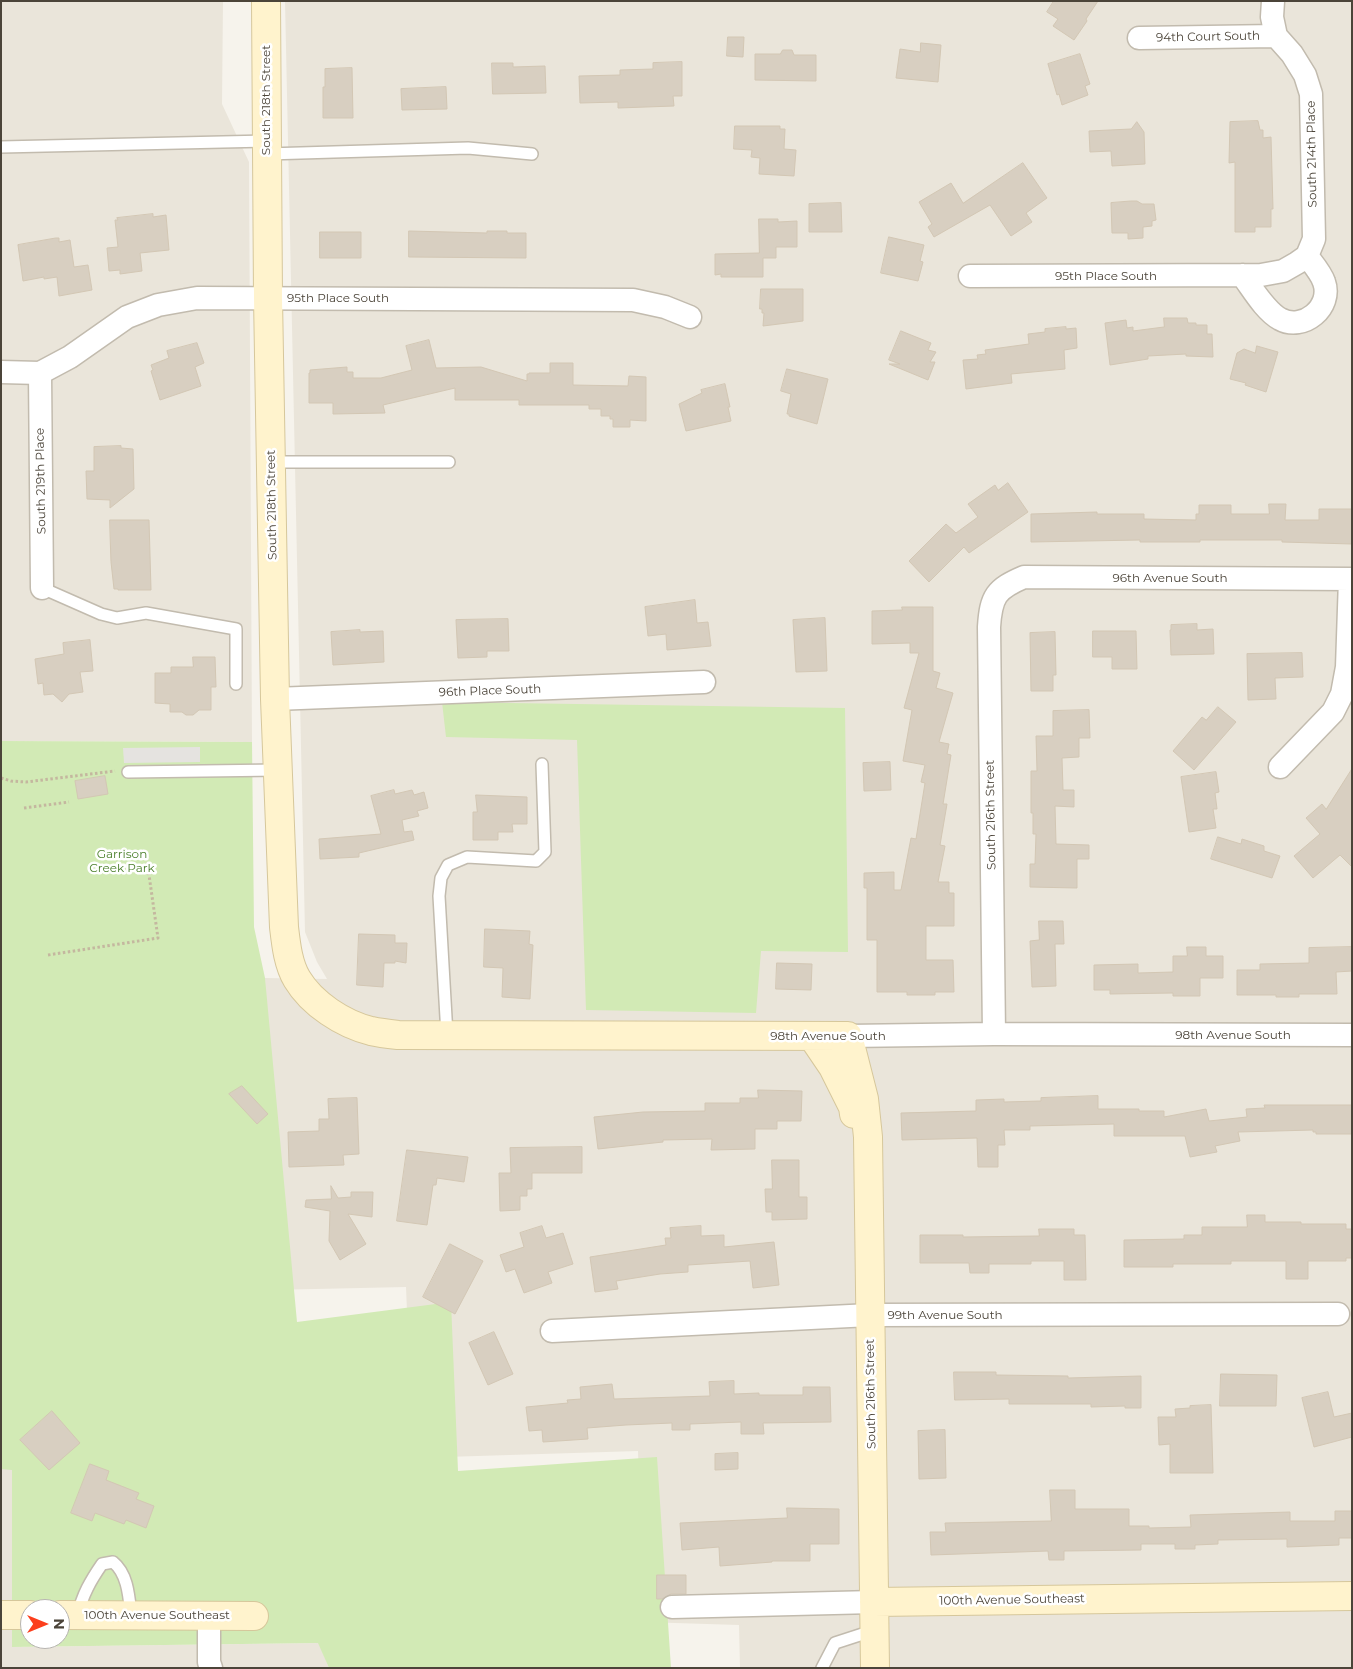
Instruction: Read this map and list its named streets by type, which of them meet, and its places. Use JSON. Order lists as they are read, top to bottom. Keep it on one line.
{"streets":{"street":["94th Court South","South 218th Street","South 214th Place","95th Place South","South 219th Place","96th Avenue South","96th Place South","South 216th Street","98th Avenue South","99th Avenue South","100th Avenue Southeast"]},"crossings":[["94th Court South","South 214th Place"],["South 218th Street","95th Place South"],["South 218th Street","96th Place South"],["South 218th Street","98th Avenue South"],["95th Place South","South 219th Place"],["96th Avenue South","South 216th Street"],["South 216th Street","98th Avenue South"],["South 216th Street","99th Avenue South"],["South 216th Street","100th Avenue Southeast"]],"parks":["Garrison Creek Park"],"north":"right"}
